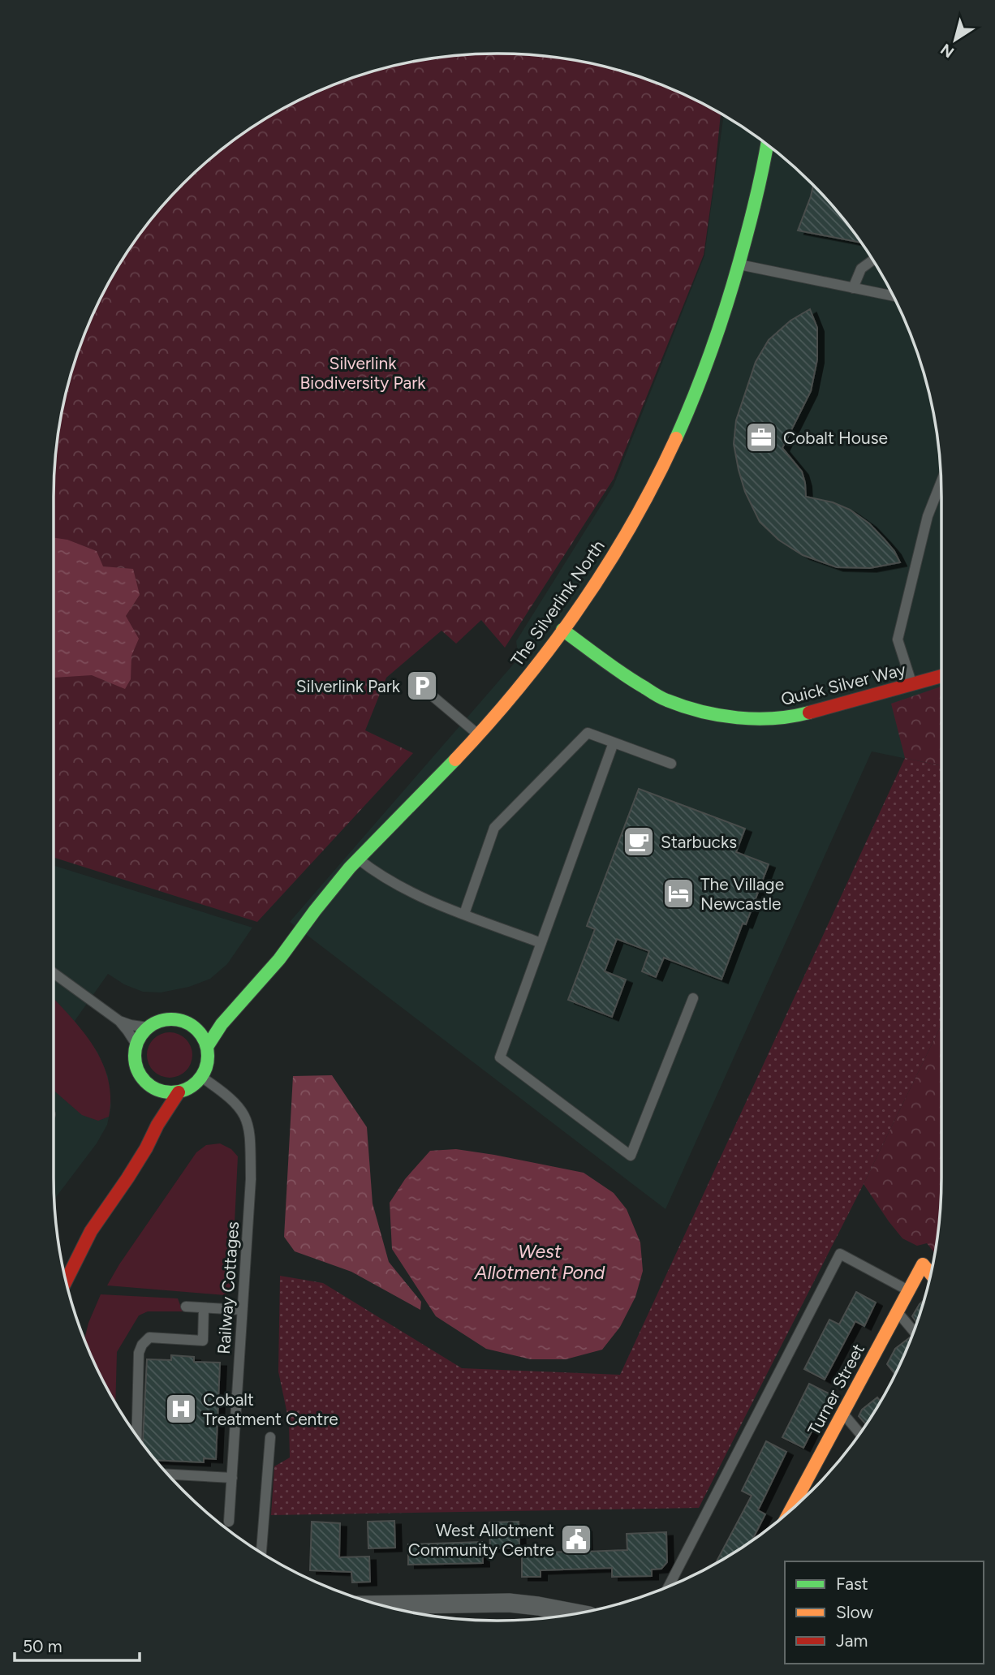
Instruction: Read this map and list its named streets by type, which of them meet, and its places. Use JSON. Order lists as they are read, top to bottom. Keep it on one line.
{"streets":{"street":["The Silverlink North","Quick Silver Way","Turner Street"],"lane":["Railway Cottages"]},"crossings":[["The Silverlink North","Quick Silver Way"],["The Silverlink North","Railway Cottages"]],"water":["West Allotment Pond"],"parks":["Silverlink Biodiversity Park"],"places":{"office":["Cobalt House"],"parking":["Silverlink Park"],"cafe":["Starbucks"],"hotel":["The Village Newcastle"],"hospital":["Cobalt Treatment Centre"],"public building":["West Allotment Community Centre"]},"legend":["Fast","Slow","Jam"],"scale_bar":"50 m","north":"bottom left"}
